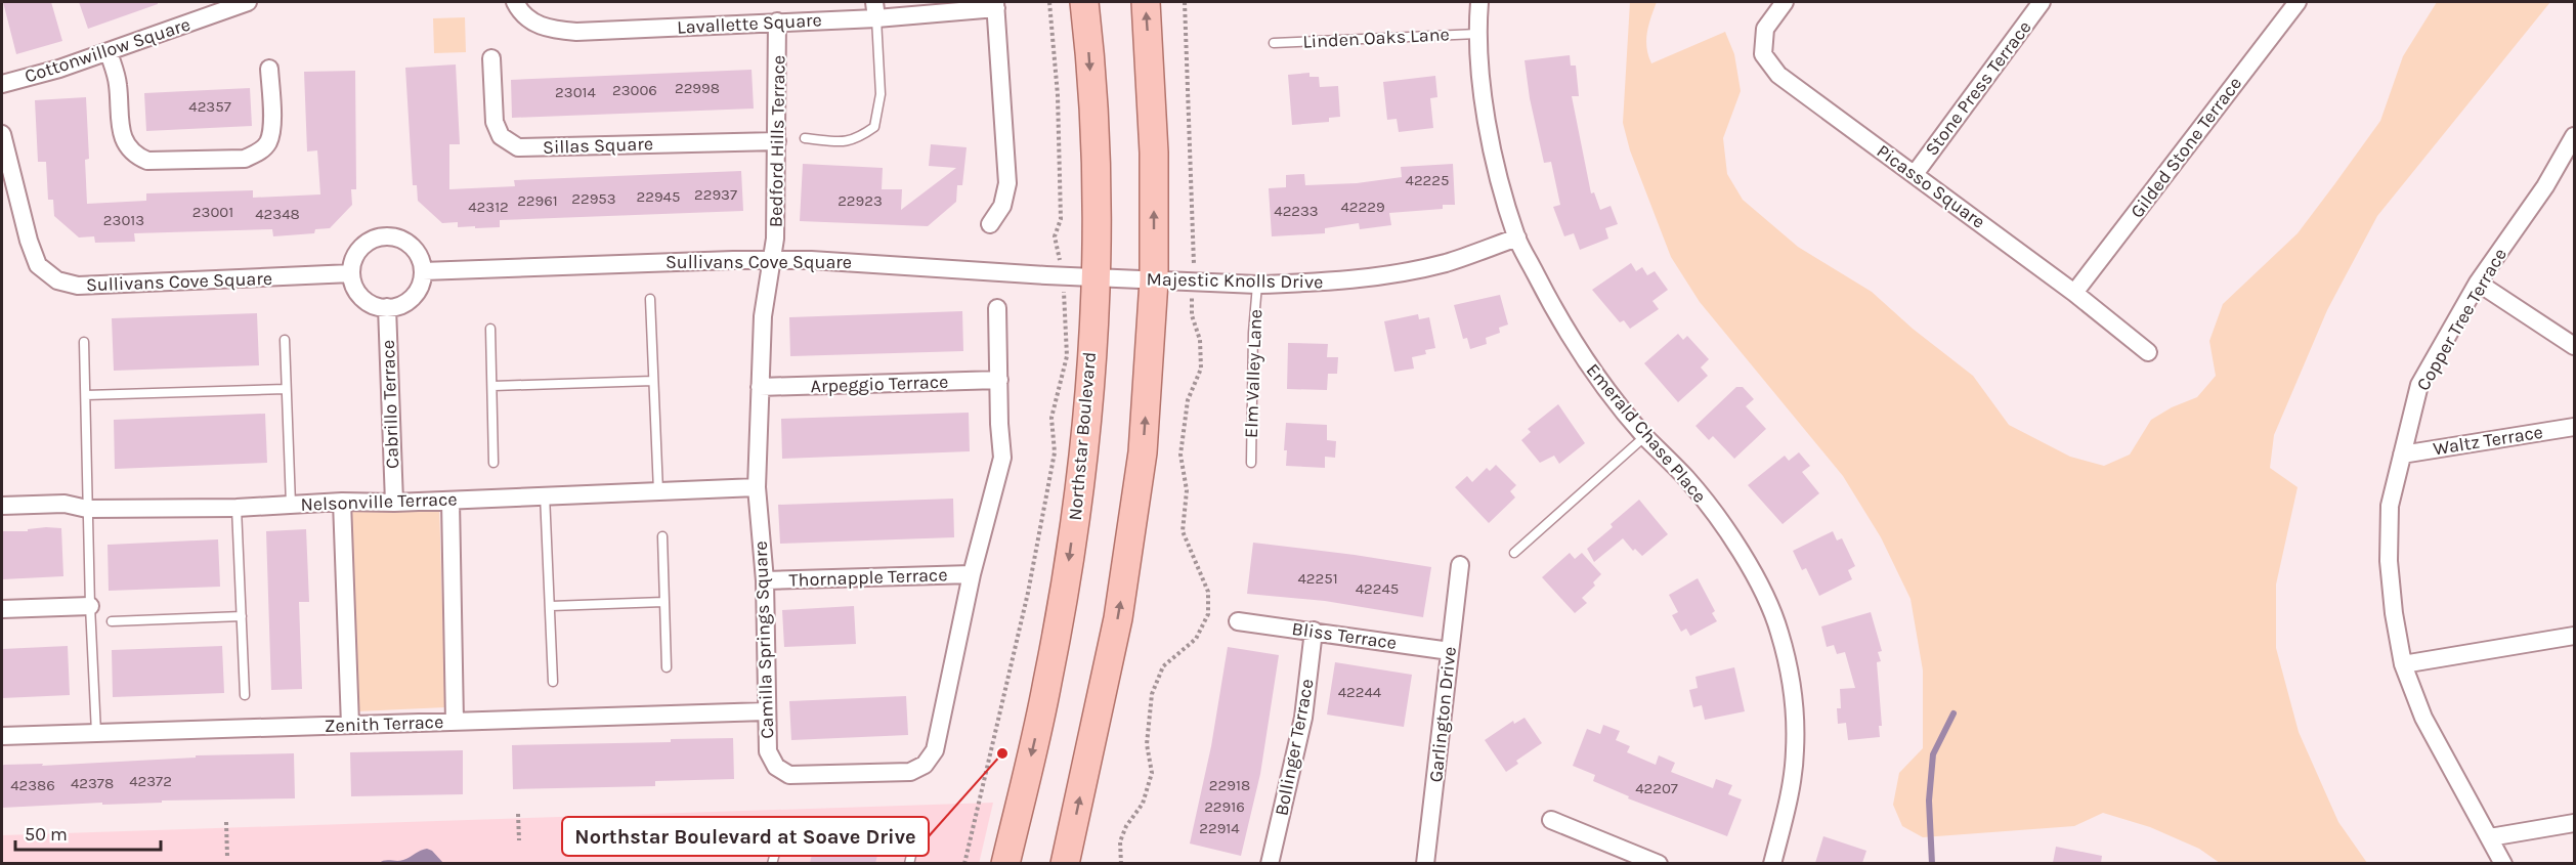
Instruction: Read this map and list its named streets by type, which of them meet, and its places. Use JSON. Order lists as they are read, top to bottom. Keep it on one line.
{"streets":{"main road":["Northstar Boulevard"],"street":["Lavallette Square","Cottonwillow Square","Stone Press Terrace","Bedford Hills Terrace","Sillas Square","Gilded Stone Terrace","Picasso Square","Sullivans Cove Square","Majestic Knolls Drive","Copper Tree Terrace","Arpeggio Terrace","Cabrillo Terrace","Emerald Chase Place","Waltz Terrace","Nelsonville Terrace","Thornapple Terrace","Bliss Terrace","Camilla Springs Square","Garlington Drive","Zenith Terrace","Bollinger Terrace"],"lane":["Linden Oaks Lane","Elm Valley Lane"]},"crossings":[["Lavallette Square","Bedford Hills Terrace"],["Linden Oaks Lane","Emerald Chase Place"],["Stone Press Terrace","Picasso Square"],["Bedford Hills Terrace","Sillas Square"],["Bedford Hills Terrace","Sullivans Cove Square"],["Bedford Hills Terrace","Camilla Springs Square"],["Gilded Stone Terrace","Picasso Square"],["Sullivans Cove Square","Majestic Knolls Drive"],["Sullivans Cove Square","Cabrillo Terrace"],["Sullivans Cove Square","Northstar Boulevard"],["Sullivans Cove Square","Camilla Springs Square"],["Majestic Knolls Drive","Elm Valley Lane"],["Majestic Knolls Drive","Emerald Chase Place"],["Majestic Knolls Drive","Northstar Boulevard"],["Copper Tree Terrace","Waltz Terrace"],["Arpeggio Terrace","Camilla Springs Square"],["Cabrillo Terrace","Nelsonville Terrace"],["Nelsonville Terrace","Camilla Springs Square"],["Thornapple Terrace","Camilla Springs Square"],["Bliss Terrace","Garlington Drive"],["Bliss Terrace","Bollinger Terrace"],["Camilla Springs Square","Zenith Terrace"]],"places":["Northstar Boulevard at Soave Drive"],"house_numbers":["22998","23006","23014","42357","42225","22937","22945","22953","22961","22923","42312","42229","42233","23001","42348","23013","42251","42245","42244","42372","42378","42386","22918","42207","22916","22914"],"scale_bar":"50 m"}
